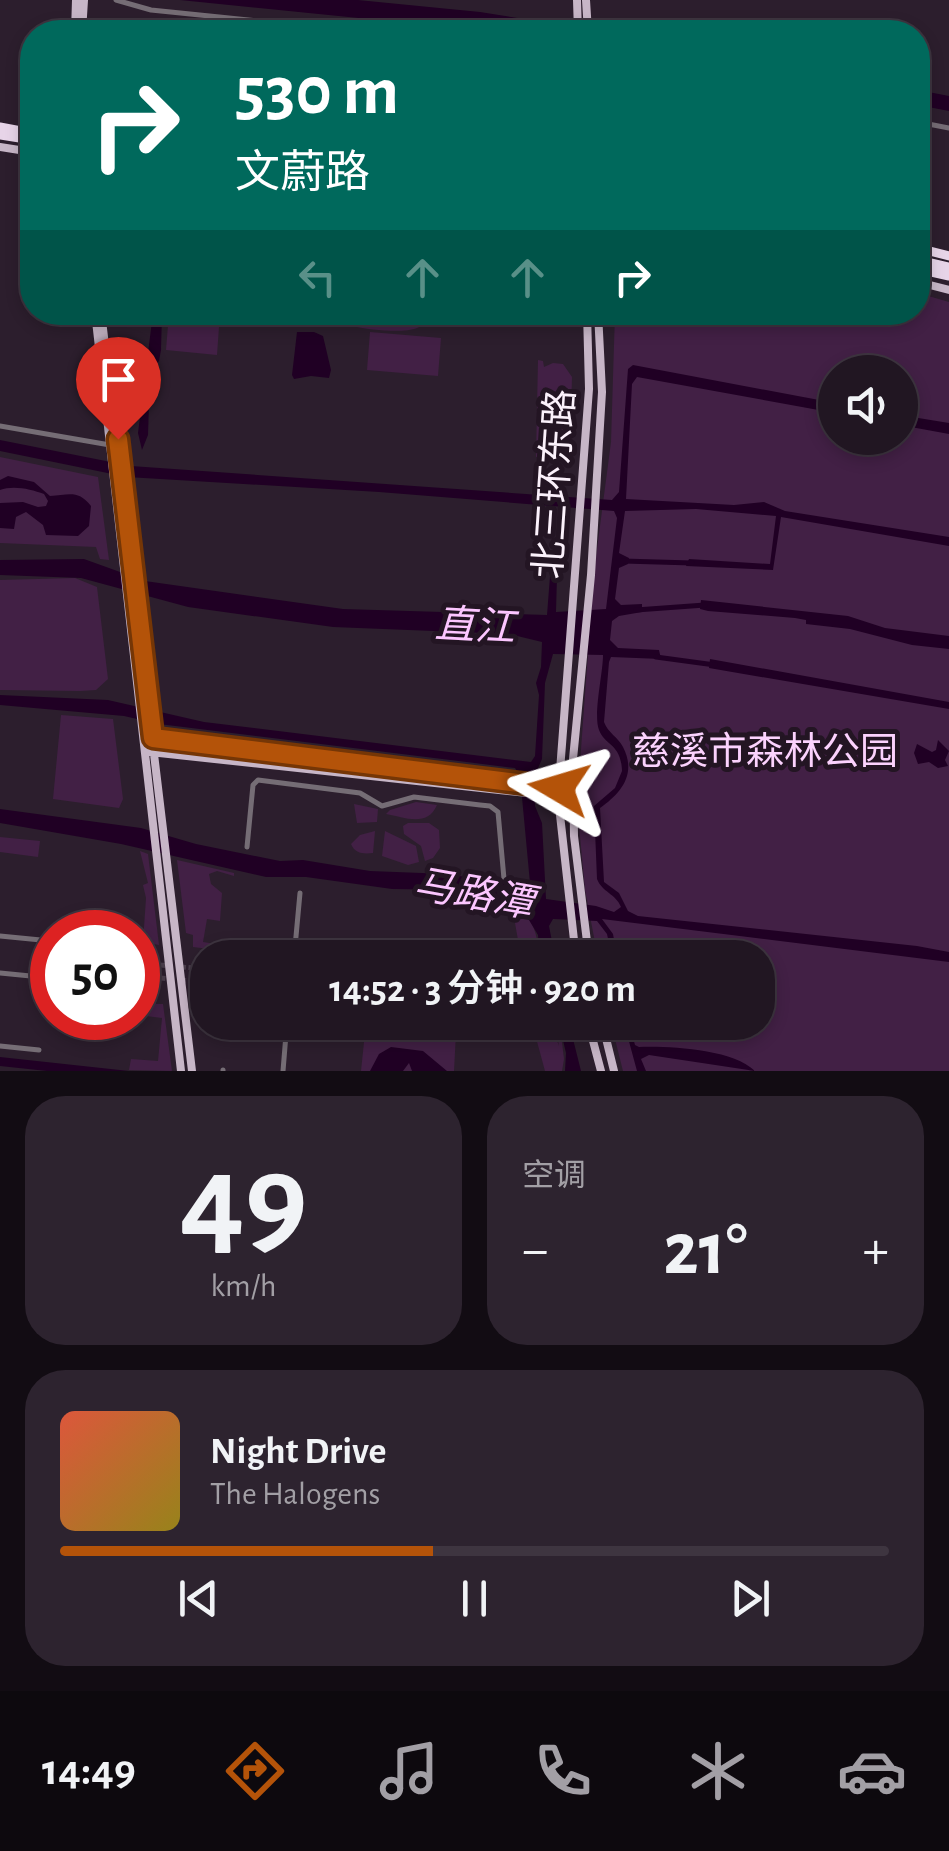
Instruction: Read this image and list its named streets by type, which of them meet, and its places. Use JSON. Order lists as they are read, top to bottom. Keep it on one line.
{"streets":{"main road":["北三环东路"]},"water":["直江","马路潭"],"parks":["慈溪市森林公园"],"page":{"turn":["530 m","文蔚路"],"limit":"50","trip":"14:52 · 3 分钟 · 920 m","tile":[["49","km/h"],"空调"],"heat":["−","21°","+"],"song":["Night Drive","The Halogens"],"tabs":"14:49"}}
